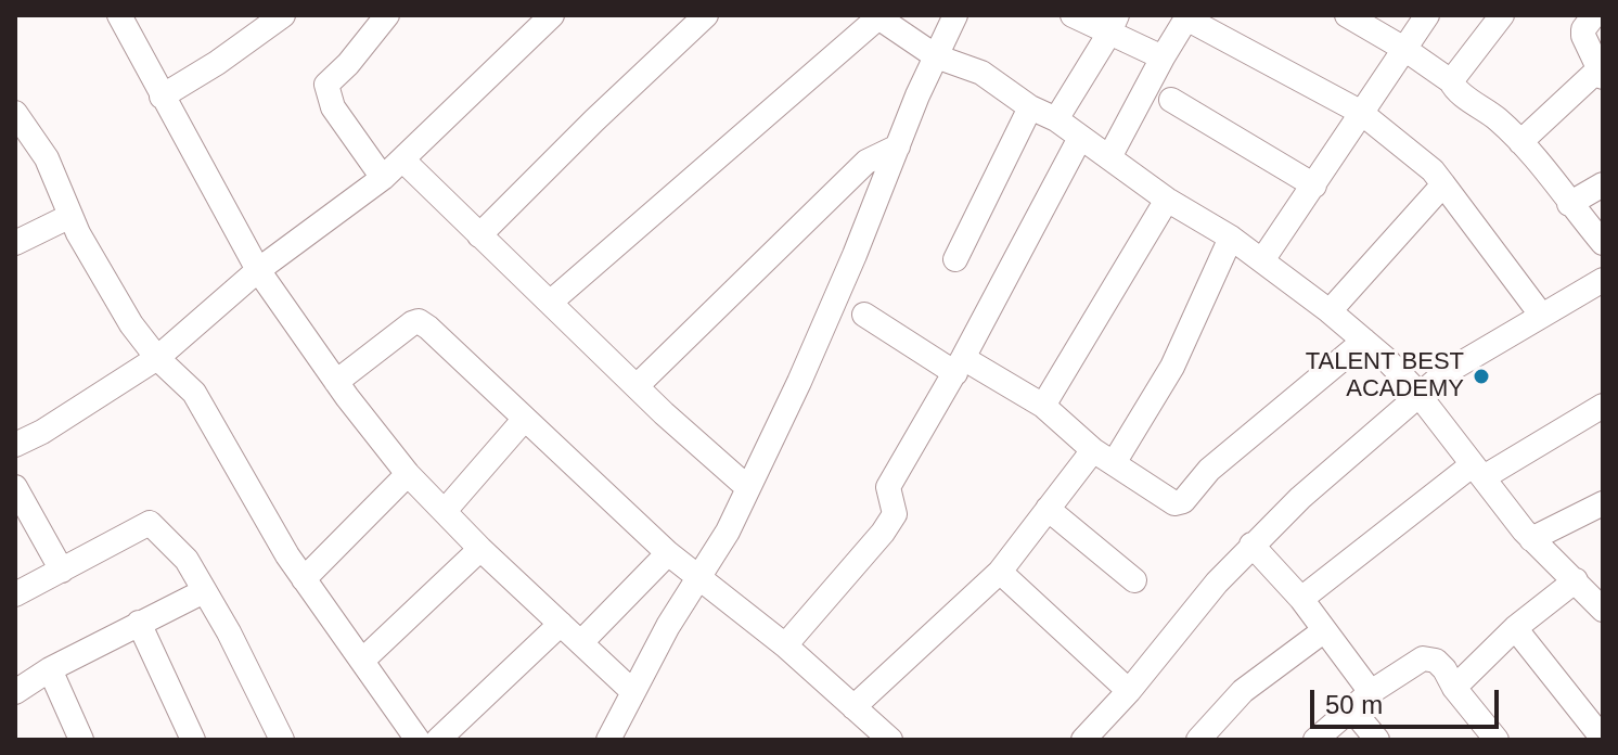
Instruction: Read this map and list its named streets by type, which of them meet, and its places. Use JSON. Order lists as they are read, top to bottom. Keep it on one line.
{"places":["TALENT BEST ACADEMY"],"scale_bar":"50 m"}
